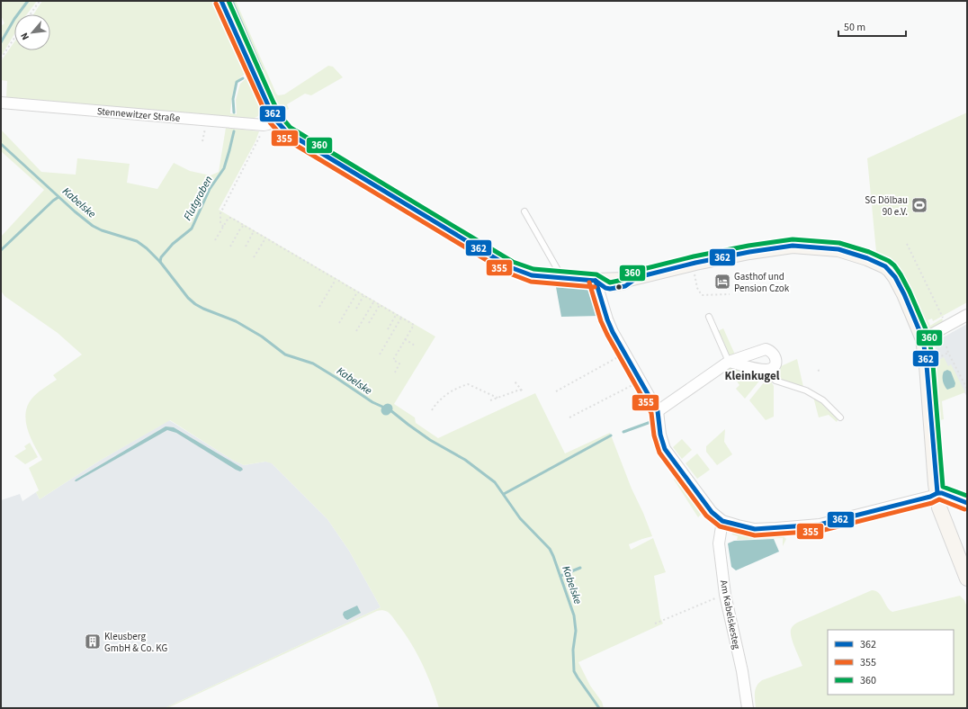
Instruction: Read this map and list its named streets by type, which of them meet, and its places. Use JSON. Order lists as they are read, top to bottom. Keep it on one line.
{"streets":{"street":["Stennewitzer Straße","Am Kabelskesteg"]},"districts":["Kleinkugel"],"water":["Flutgraben","Kabelske"],"places":{"sports":["SG Dölbau 90 e.V."],"hotel":["Gasthof und Pension Czok"],"building":["Kleusberg GmbH & Co. KG"]},"lines":["transit line 362","transit line 360","transit line 355"],"legend":["362","355","360"],"scale_bar":"50 m","north":"bottom left"}
